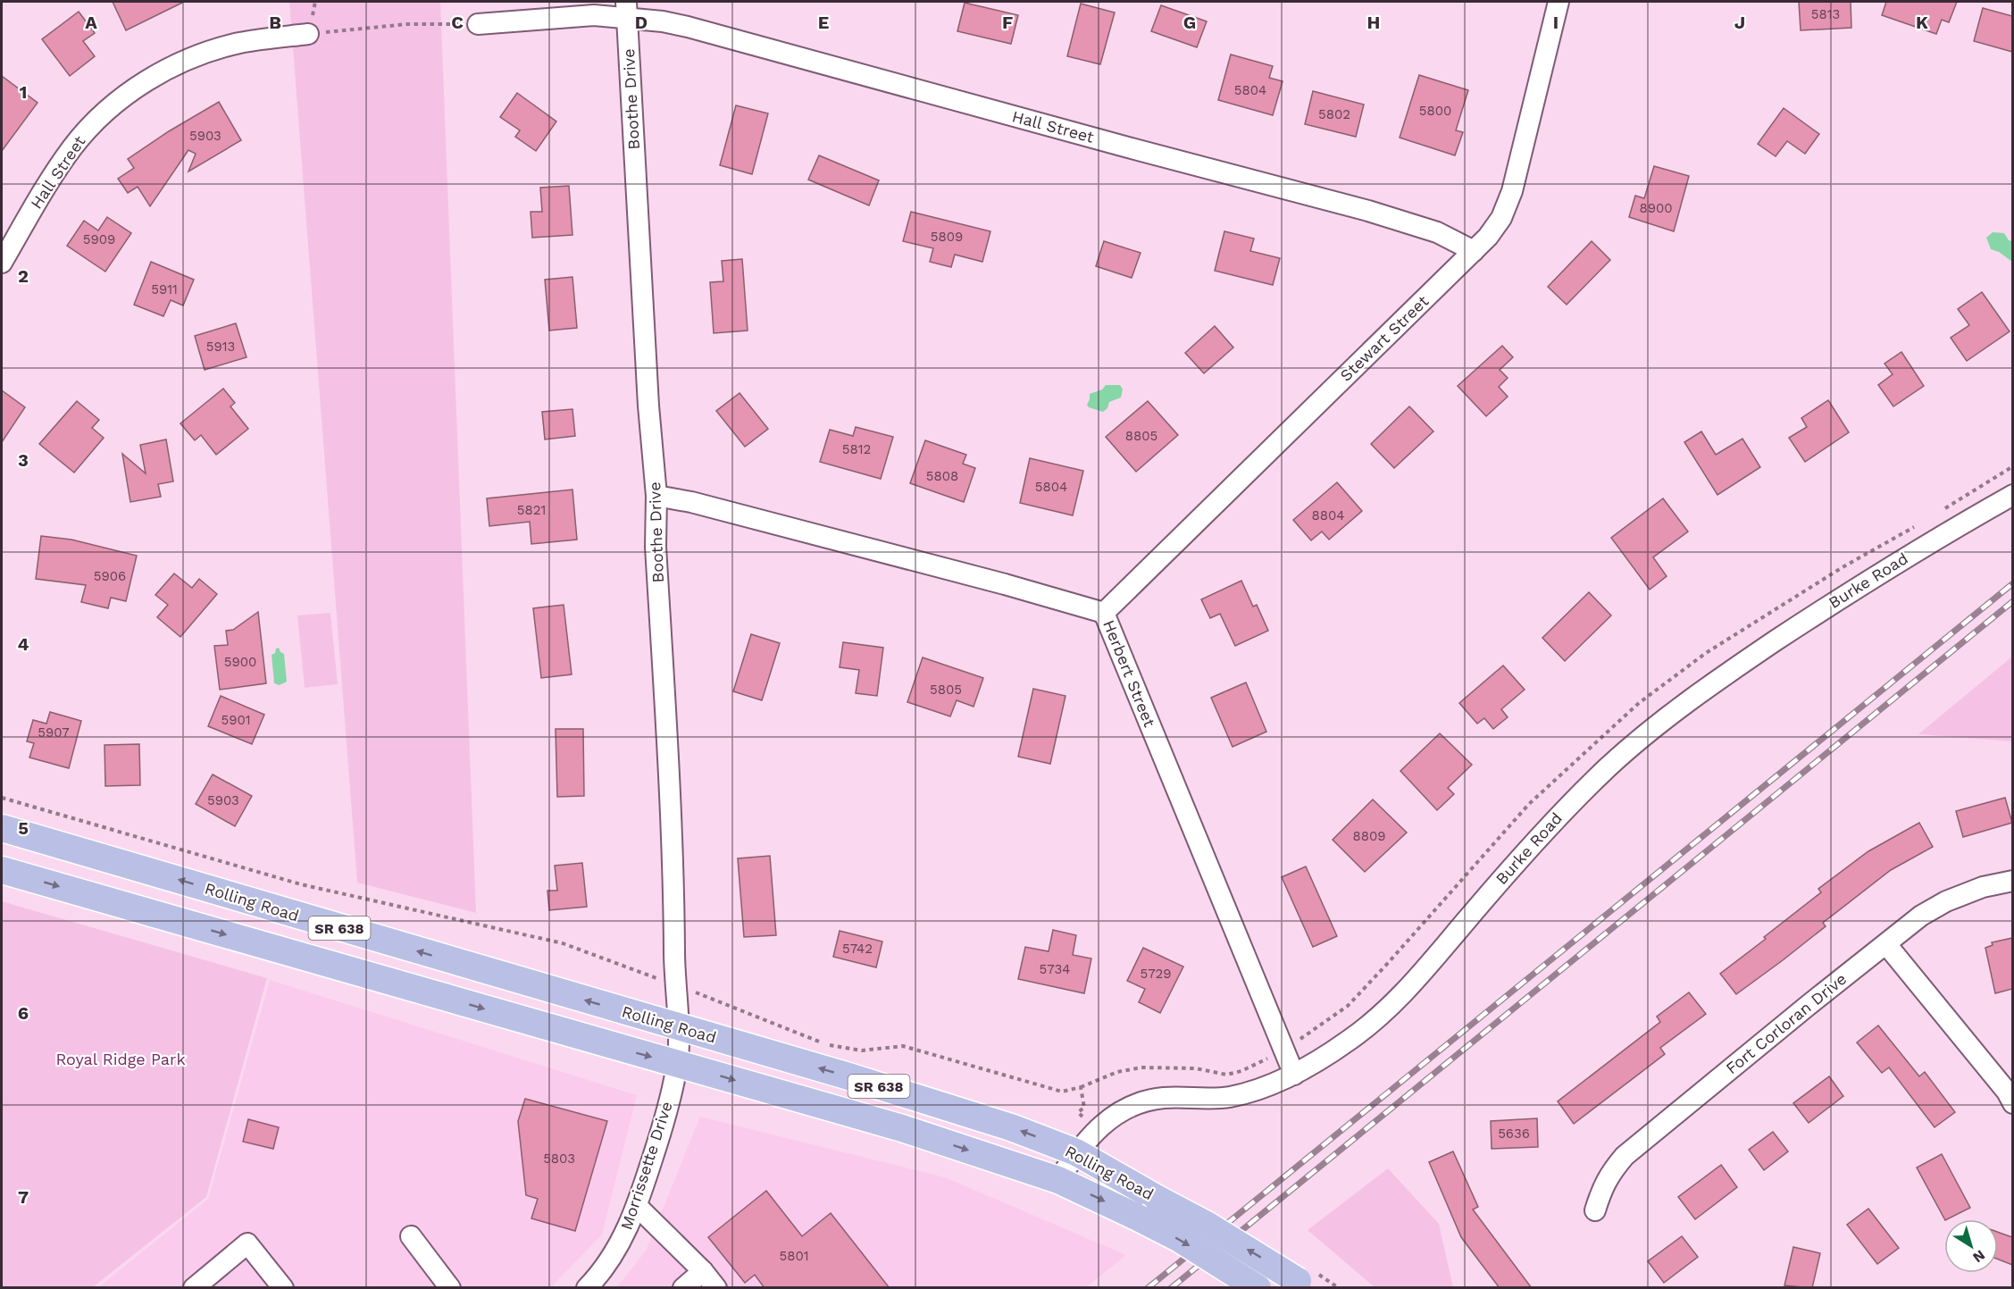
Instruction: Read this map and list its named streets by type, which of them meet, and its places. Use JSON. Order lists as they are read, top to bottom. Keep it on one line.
{"streets":{"main road":["Rolling Road","SR 638"],"street":["Boothe Drive","Hall Street","Stewart Street","Burke Road","Herbert Street","Fort Corloran Drive","Morrissette Drive"]},"crossings":[["Boothe Drive","Hall Street"],["Boothe Drive","Herbert Street"],["Boothe Drive","Rolling Road"],["Boothe Drive","Morrissette Drive"],["Hall Street","Stewart Street"],["Stewart Street","Herbert Street"],["Burke Road","Herbert Street"],["Burke Road","Rolling Road"],["Rolling Road","Morrissette Drive"]],"parks":["Royal Ridge Park"],"house_numbers":["5813","5804","5800","5802","5903","8900","5809","5909","5911","5913","8805","5812","5808","5804","5821","8804","5906","5900","5805","5901","5907","5903","8809","5742","5734","5729","5636","5803","5801"],"north":"bottom right","grid":{"columns":["A","B","C","D","E","F","G","H","I","J","K"],"rows":["1","2","3","4","5","6","7"]}}
